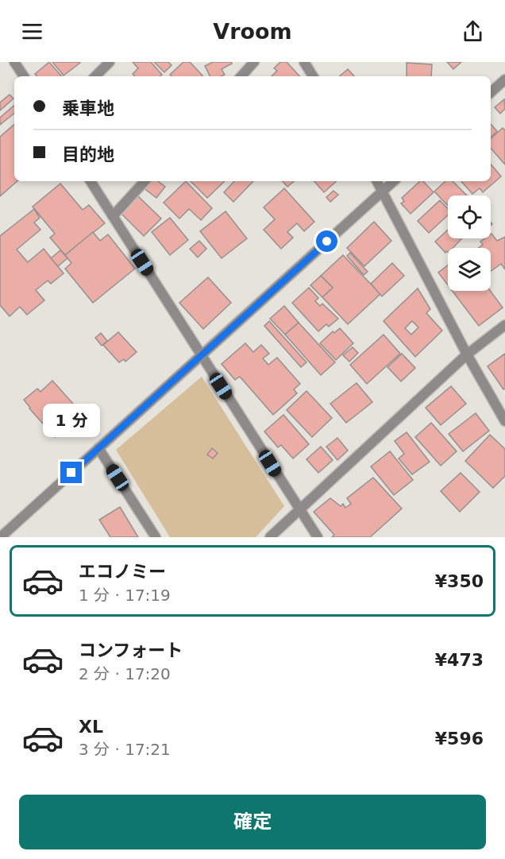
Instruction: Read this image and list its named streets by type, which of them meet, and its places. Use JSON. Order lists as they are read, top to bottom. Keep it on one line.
{"page":{"header":"Vroom","banner":["乗車地","目的地"],"bubble":"1 分","list":[{"name":"エコノミー","note":"1 分 · 17:19","value":"¥350"},{"name":"コンフォート","note":"2 分 · 17:20","value":"¥473"},{"name":"XL","note":"3 分 · 17:21","value":"¥596"}],"buttons":"確定"}}
